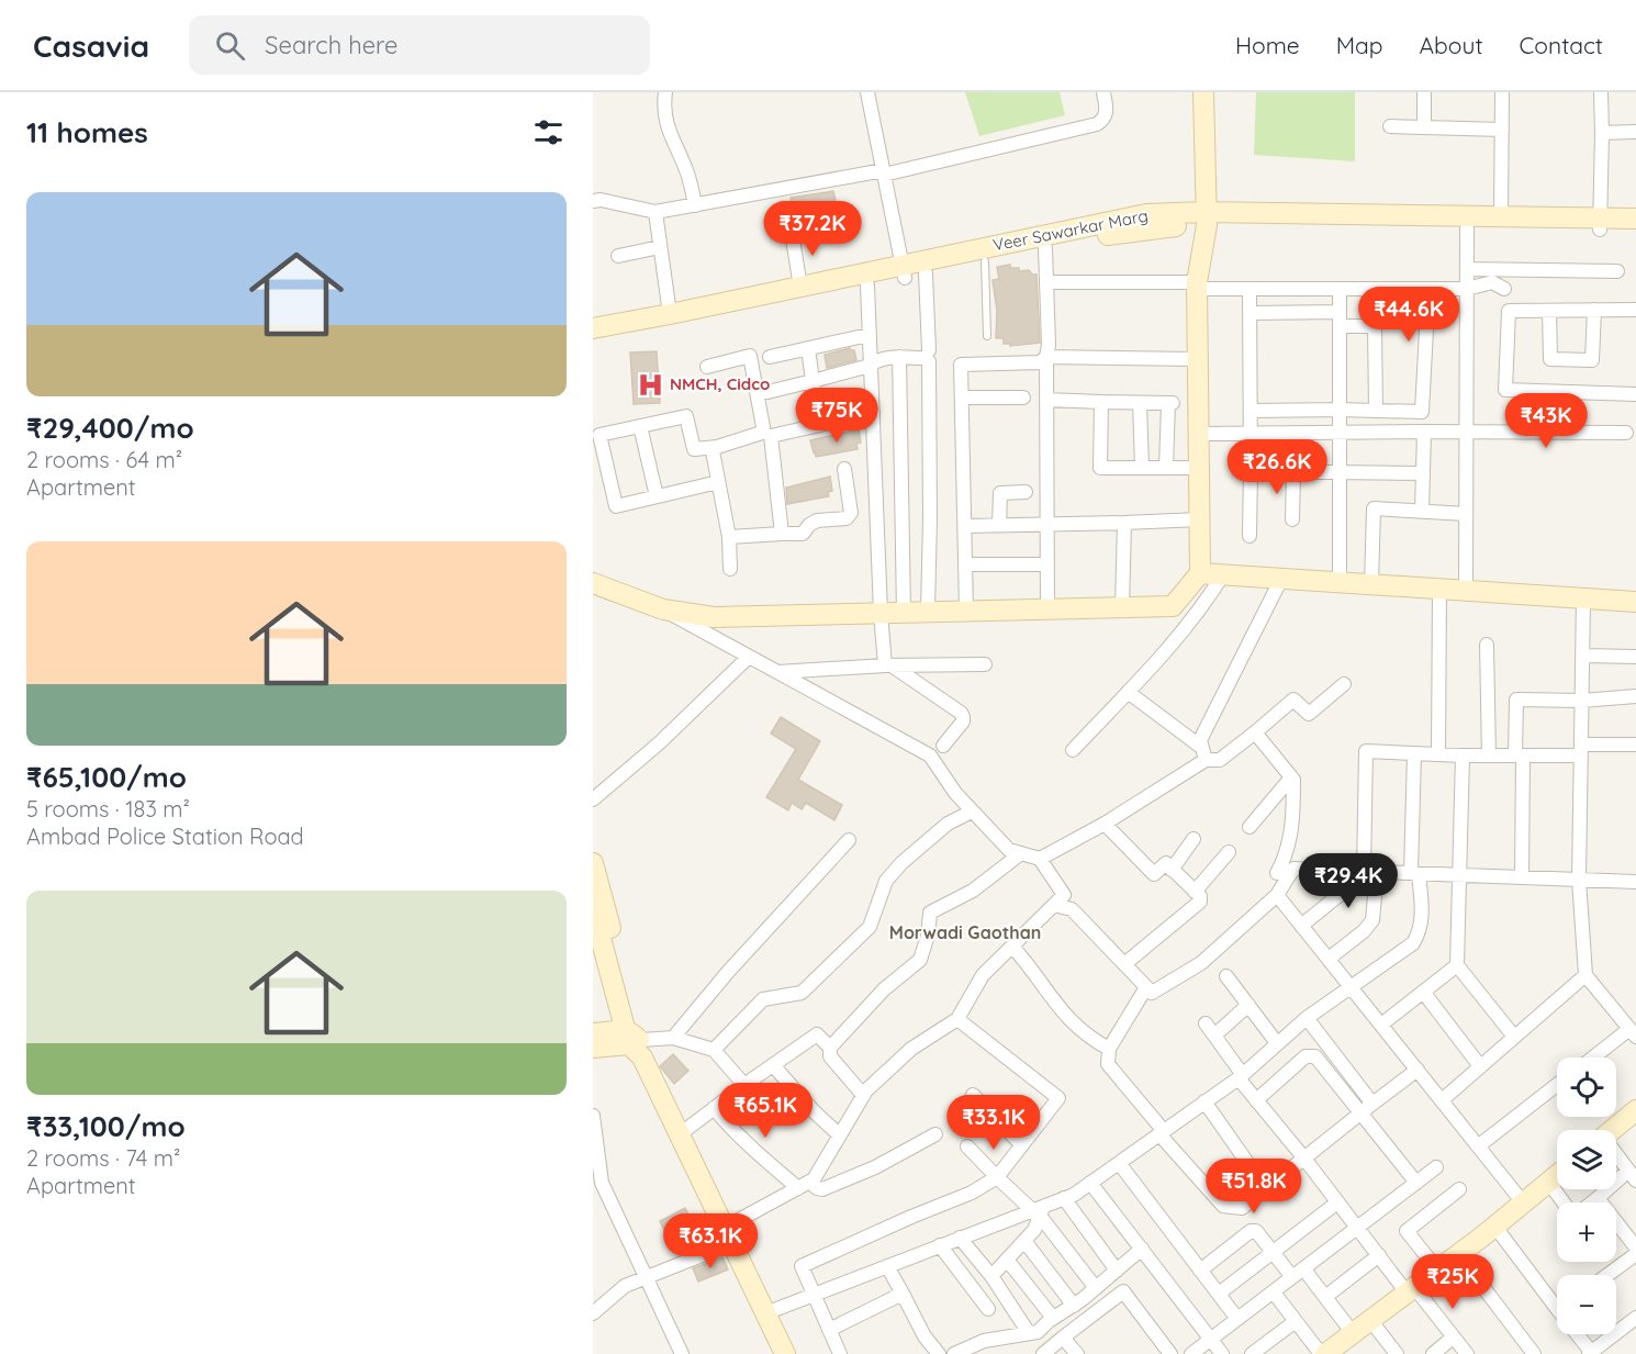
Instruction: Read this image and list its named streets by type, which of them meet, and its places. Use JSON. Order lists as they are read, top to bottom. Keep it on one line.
{"streets":{"street":["Veer Sawarkar Marg"]},"districts":["Morwadi Gaothan"],"places":{"hospital":["NMCH, Cidco"]},"page":{"header":"Casavia","search":"Search here","nav":["Home","Map","About","Contact"],"heading":"11 homes","list":[{"name":"₹29,400/mo","note":"2 rooms · 64 m² · Apartment"},{"name":"₹65,100/mo","note":"5 rooms · 183 m² · Ambad Police Station Road"},{"name":"₹33,100/mo","note":"2 rooms · 74 m² · Apartment"}],"price":["₹37.2K","₹44.6K","₹75K","₹43K","₹26.6K","₹29.4K","₹65.1K","₹33.1K","₹51.8K","₹63.1K","₹25K"],"map_buttons":["+","−"]}}
